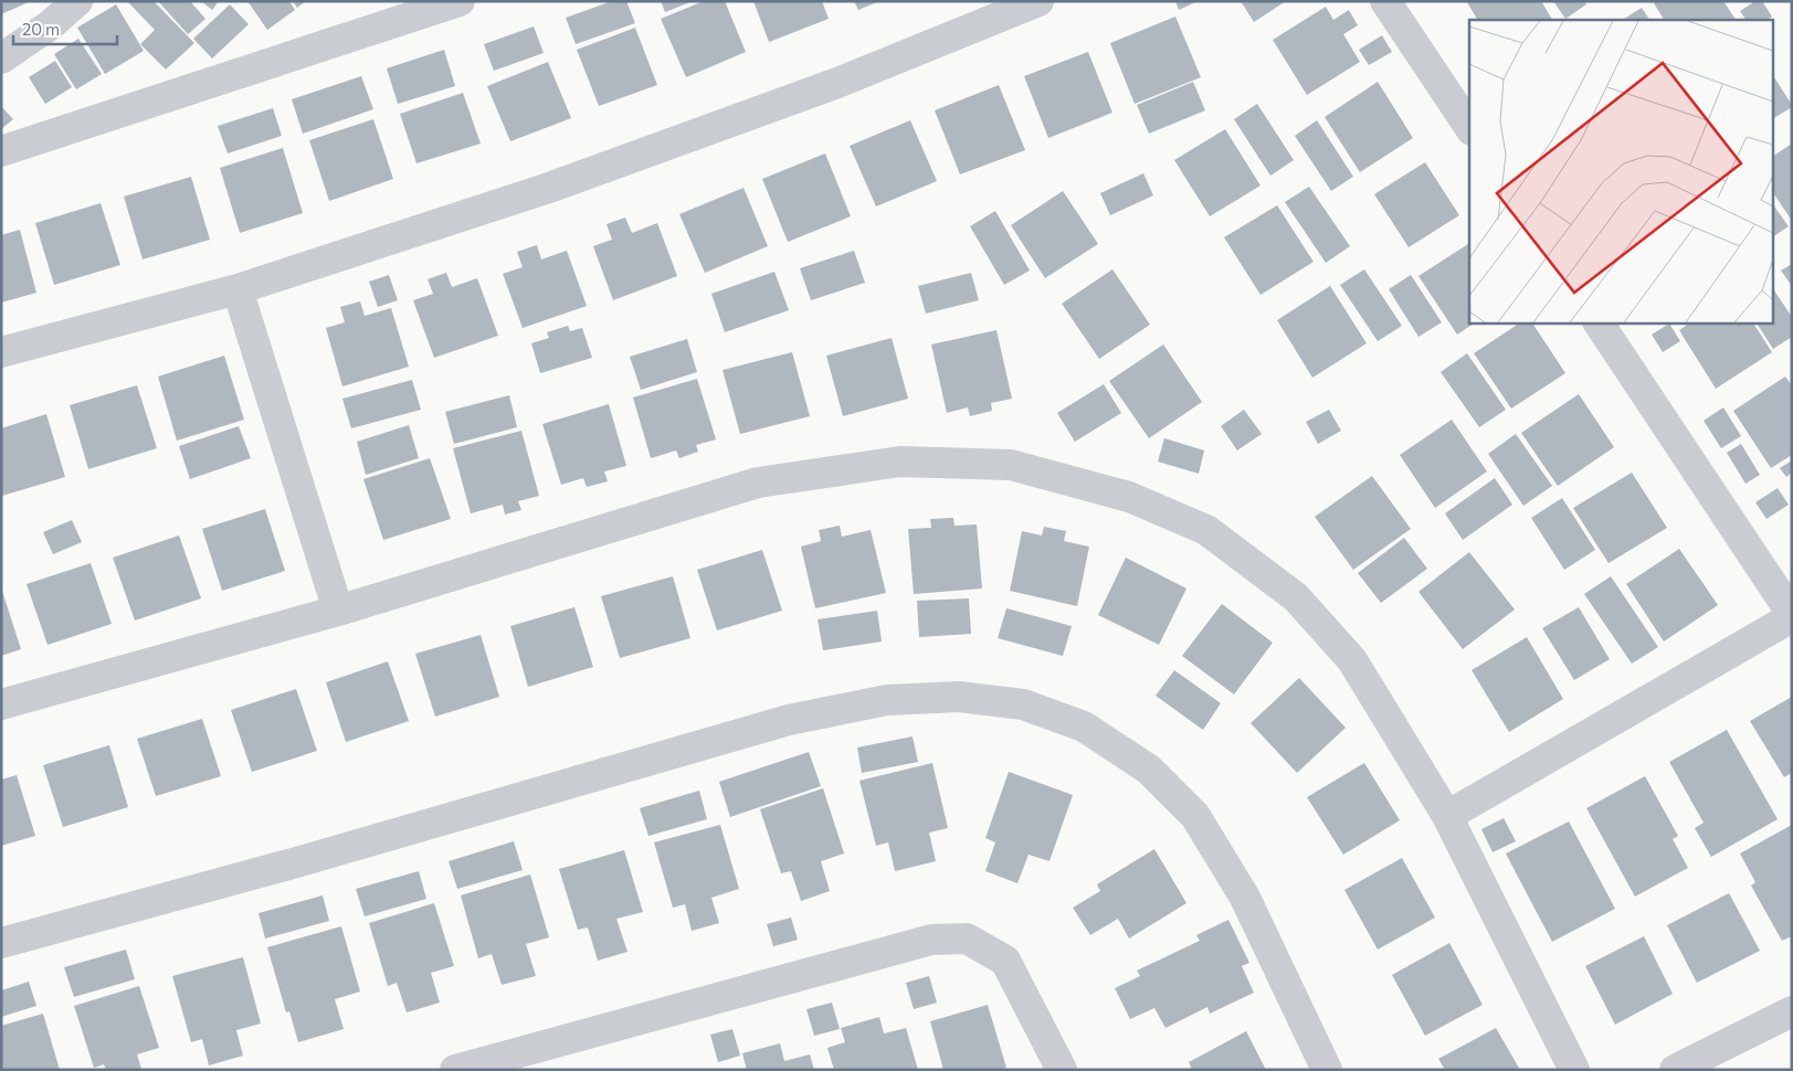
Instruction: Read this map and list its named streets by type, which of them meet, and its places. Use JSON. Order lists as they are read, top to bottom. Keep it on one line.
{"scale_bar":"20 m"}
